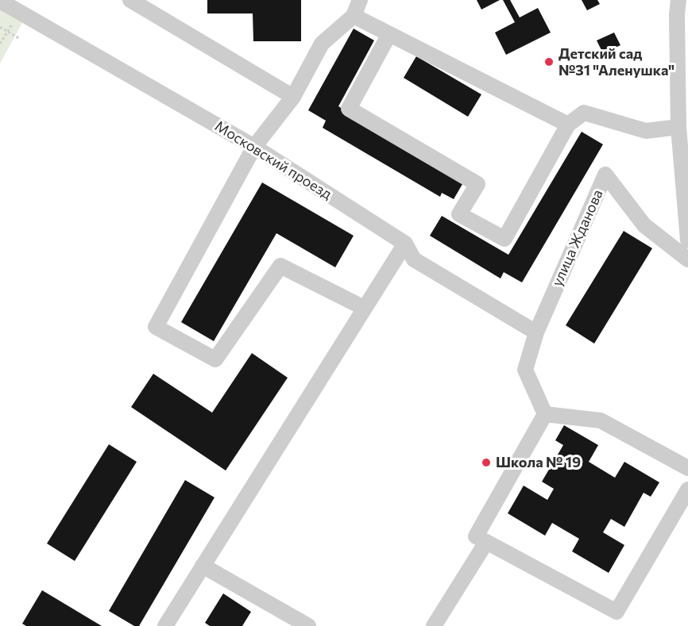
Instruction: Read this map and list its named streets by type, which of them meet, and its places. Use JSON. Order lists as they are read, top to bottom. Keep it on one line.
{"streets":{"street":["Московский проезд","улица Жданова"]},"crossings":[["Московский проезд","улица Жданова"]],"places":["Детский сад №31 \"Аленушка\"","Школа № 19"]}
